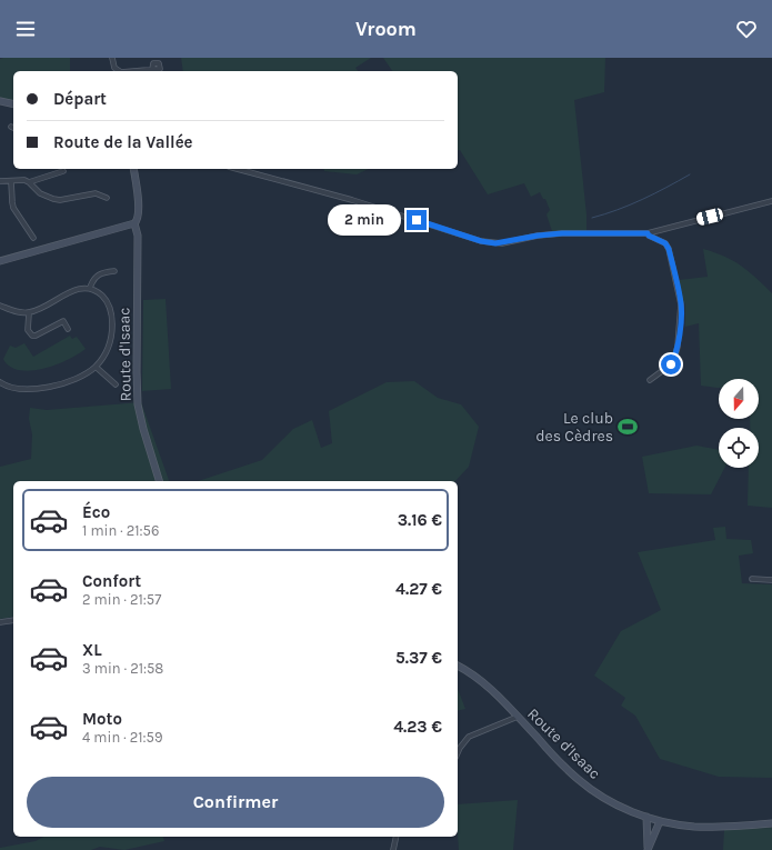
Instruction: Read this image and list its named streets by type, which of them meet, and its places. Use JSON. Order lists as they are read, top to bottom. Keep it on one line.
{"streets":{"street":["Route d'Isaac"]},"places":{"sports":["Le club des Cèdres"]},"north":"bottom","page":{"header":"Vroom","banner":["Départ","Route de la Vallée"],"bubble":"2 min","list":[{"name":"Éco","note":"1 min · 21:56","value":"3.16 €"},{"name":"Confort","note":"2 min · 21:57","value":"4.27 €"},{"name":"XL","note":"3 min · 21:58","value":"5.37 €"},{"name":"Moto","note":"4 min · 21:59","value":"4.23 €"}],"buttons":"Confirmer"}}
